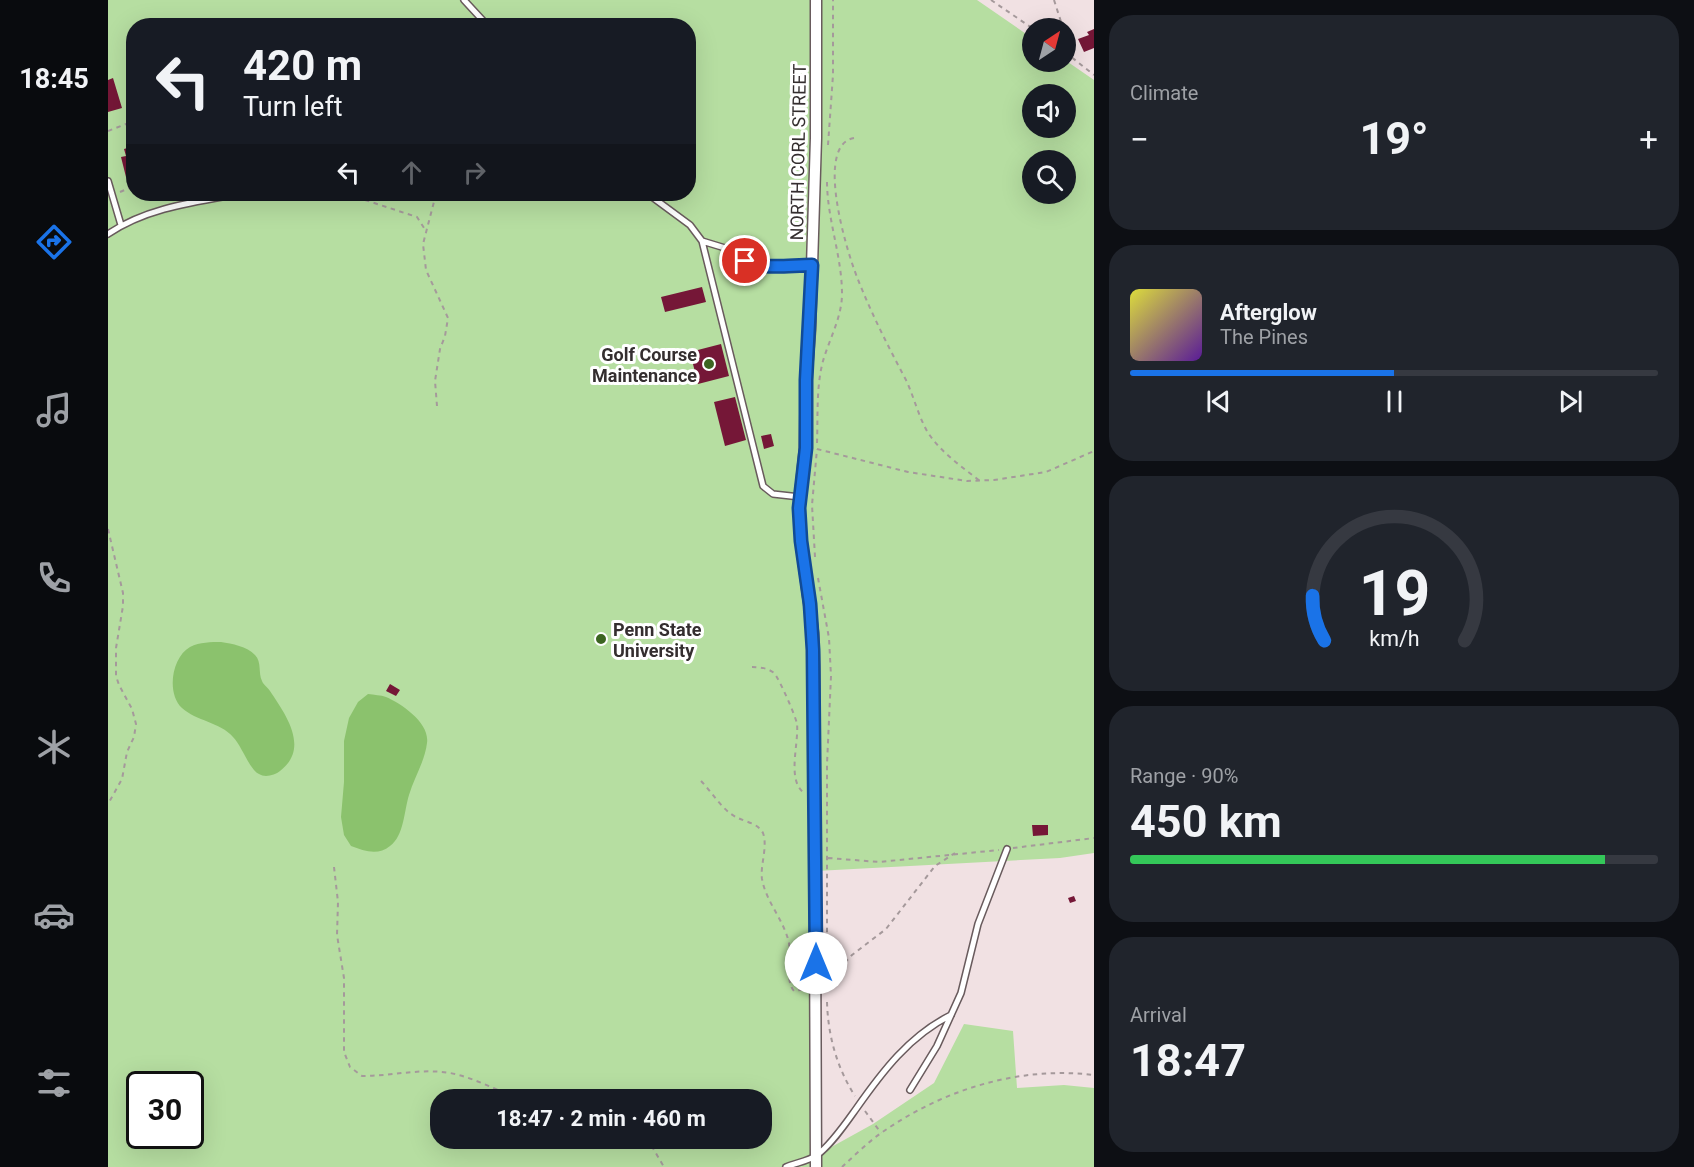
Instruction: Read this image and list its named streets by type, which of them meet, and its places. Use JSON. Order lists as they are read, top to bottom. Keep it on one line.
{"streets":{"street":["NORTH CORL STREET"]},"places":["Golf Course Maintenance","Penn State University"],"north":"top right","page":{"tabs":"18:45","tile":["Climate",["Range · 90%","450 km"],["Arrival","18:47"]],"turn":["420 m","Turn left"],"heat":["−","19°","+"],"song":["Afterglow","The Pines"],"limit":"30","trip":"18:47 · 2 min · 460 m","gauge":["19","km/h"]}}
